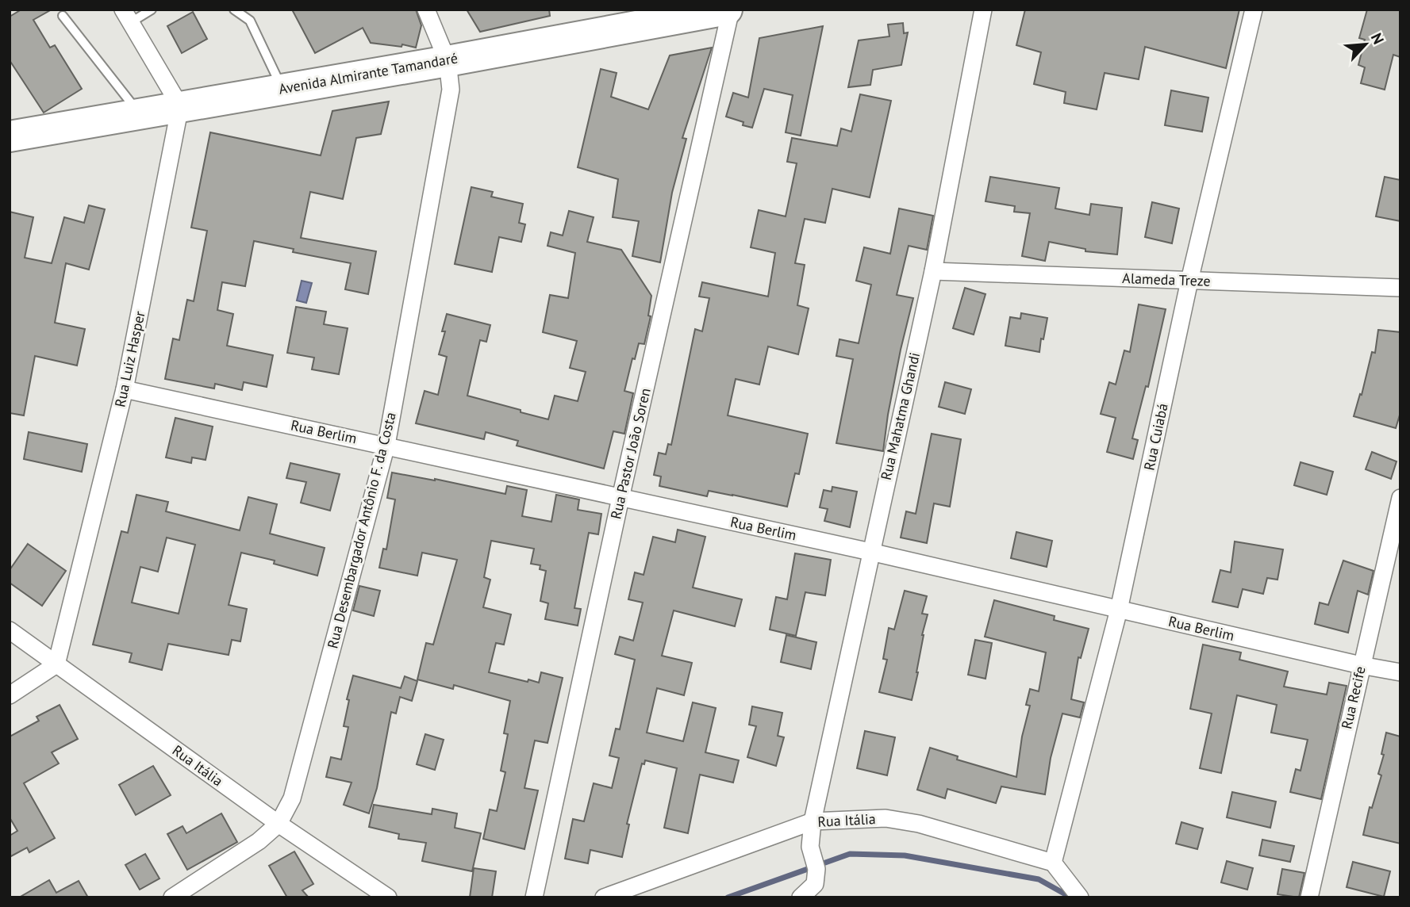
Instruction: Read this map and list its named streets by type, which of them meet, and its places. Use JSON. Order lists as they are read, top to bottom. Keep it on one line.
{"streets":{"highway":["Avenida Almirante Tamandaré"],"street":["Alameda Treze","Rua Luiz Hasper","Rua Mahatma Ghandi","Rua Berlim","Rua Cuiabá","Rua Pastor João Soren","Rua Desembargador Antônio F. da Costa","Rua Recife","Rua Itália"]},"crossings":[["Avenida Almirante Tamandaré","Rua Luiz Hasper"],["Avenida Almirante Tamandaré","Rua Pastor João Soren"],["Avenida Almirante Tamandaré","Rua Desembargador Antônio F. da Costa"],["Alameda Treze","Rua Mahatma Ghandi"],["Alameda Treze","Rua Cuiabá"],["Rua Luiz Hasper","Rua Berlim"],["Rua Luiz Hasper","Rua Itália"],["Rua Mahatma Ghandi","Rua Berlim"],["Rua Mahatma Ghandi","Rua Itália"],["Rua Berlim","Rua Cuiabá"],["Rua Berlim","Rua Pastor João Soren"],["Rua Berlim","Rua Desembargador Antônio F. da Costa"],["Rua Berlim","Rua Recife"],["Rua Cuiabá","Rua Itália"],["Rua Desembargador Antônio F. da Costa","Rua Itália"]],"north":"top right"}
